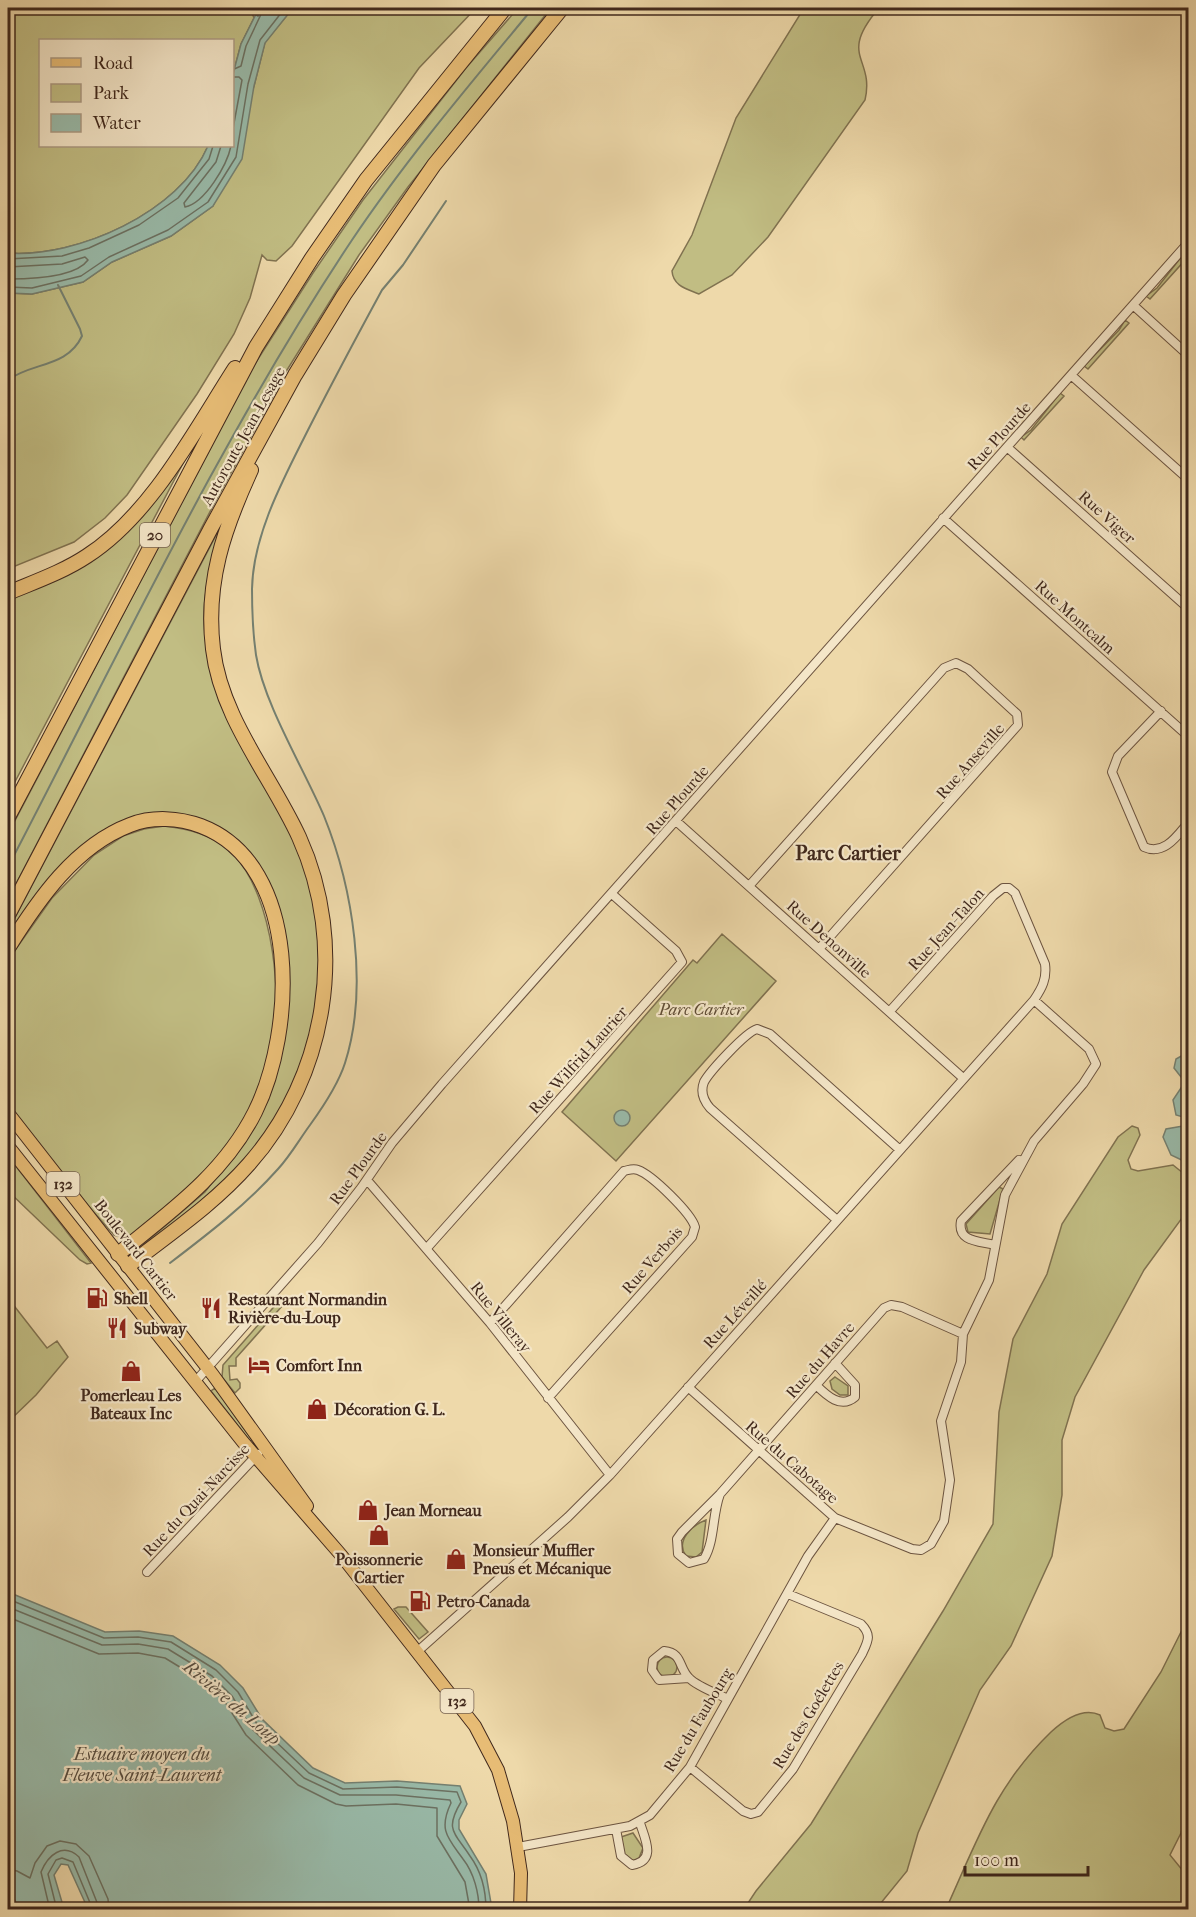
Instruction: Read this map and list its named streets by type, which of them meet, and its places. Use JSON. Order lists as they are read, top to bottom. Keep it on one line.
{"streets":{"highway":["Autoroute Jean-Lesage","20"],"main road":["132","Boulevard Cartier"],"street":["Rue Plourde","Rue Viger","Rue Montcalm","Rue Anseville","Rue Jean-Talon","Rue Denonville","Rue Wilfrid-Laurier","Rue Verbois","Rue Léveillé","Rue Villeray","Rue du Havre","Rue du Cabotage","Rue du Quai-Narcisse","Rue des Goélettes","Rue du Faubourg"]},"crossings":[["Rue Plourde","Rue Viger"],["Rue Plourde","Rue Montcalm"],["Rue Plourde","Rue Denonville"],["Rue Plourde","Rue Wilfrid-Laurier"],["Rue Plourde","Boulevard Cartier"],["Rue Plourde","Rue Villeray"],["Rue Anseville","Rue Denonville"],["Rue Jean-Talon","Rue Denonville"],["Rue Jean-Talon","Rue Léveillé"],["Rue Denonville","Rue Léveillé"],["Rue Wilfrid-Laurier","Rue Villeray"],["Boulevard Cartier","Rue Léveillé"],["Boulevard Cartier","Rue du Quai-Narcisse"],["Rue Verbois","Rue Villeray"],["Rue Léveillé","Rue Villeray"],["Rue Léveillé","Rue du Cabotage"],["Rue du Havre","Rue du Cabotage"],["Rue du Cabotage","Rue du Faubourg"],["Rue des Goélettes","Rue du Faubourg"]],"districts":["Parc Cartier"],"water":["Rivière du Loup","Estuaire moyen du Fleuve Saint-Laurent"],"parks":["Parc Cartier"],"places":{"fuel station":["Shell","Petro-Canada"],"restaurant":["Restaurant Normandin Rivière-du-Loup","Subway"],"hotel":["Comfort Inn"],"shop":["Pomerleau Les Bateaux Inc","Décoration G. L.","Jean Morneau","Poissonnerie Cartier","Monsieur Muffler Pneus et Mécanique"]},"legend":["Road","Park","Water"],"scale_bar":"100 m"}
